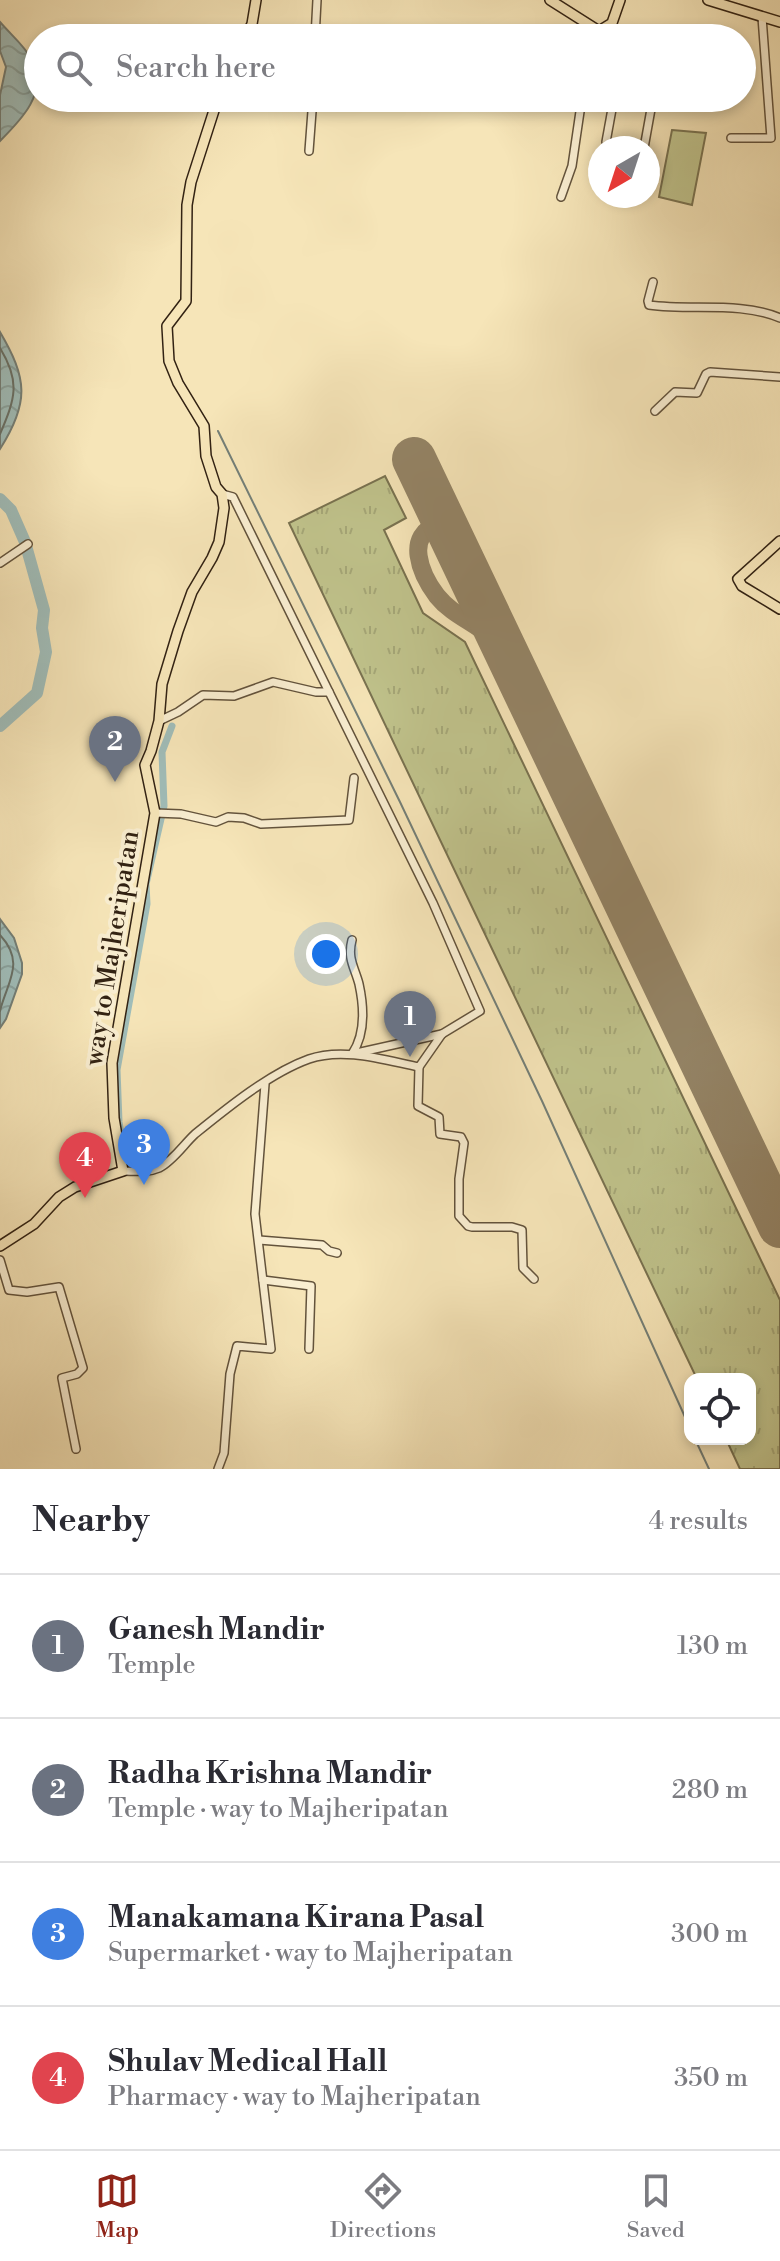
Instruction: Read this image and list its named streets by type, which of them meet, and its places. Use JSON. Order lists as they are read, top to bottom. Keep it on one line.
{"streets":{"main road":["way to Majheripatan"]},"north":"bottom left","page":{"search":"Search here","pins":["2","1","3","4"],"heading":["Nearby","4 results"],"list":[{"mark":"1","name":"Ganesh Mandir","note":"Temple","value":"130 m"},{"mark":"2","name":"Radha Krishna Mandir","note":"Temple · way to Majheripatan","value":"280 m"},{"mark":"3","name":"Manakamana Kirana Pasal","note":"Supermarket · way to Majheripatan","value":"300 m"},{"mark":"4","name":"Shulav Medical Hall","note":"Pharmacy · way to Majheripatan","value":"350 m"}],"nav":["Map","Directions","Saved"]}}
